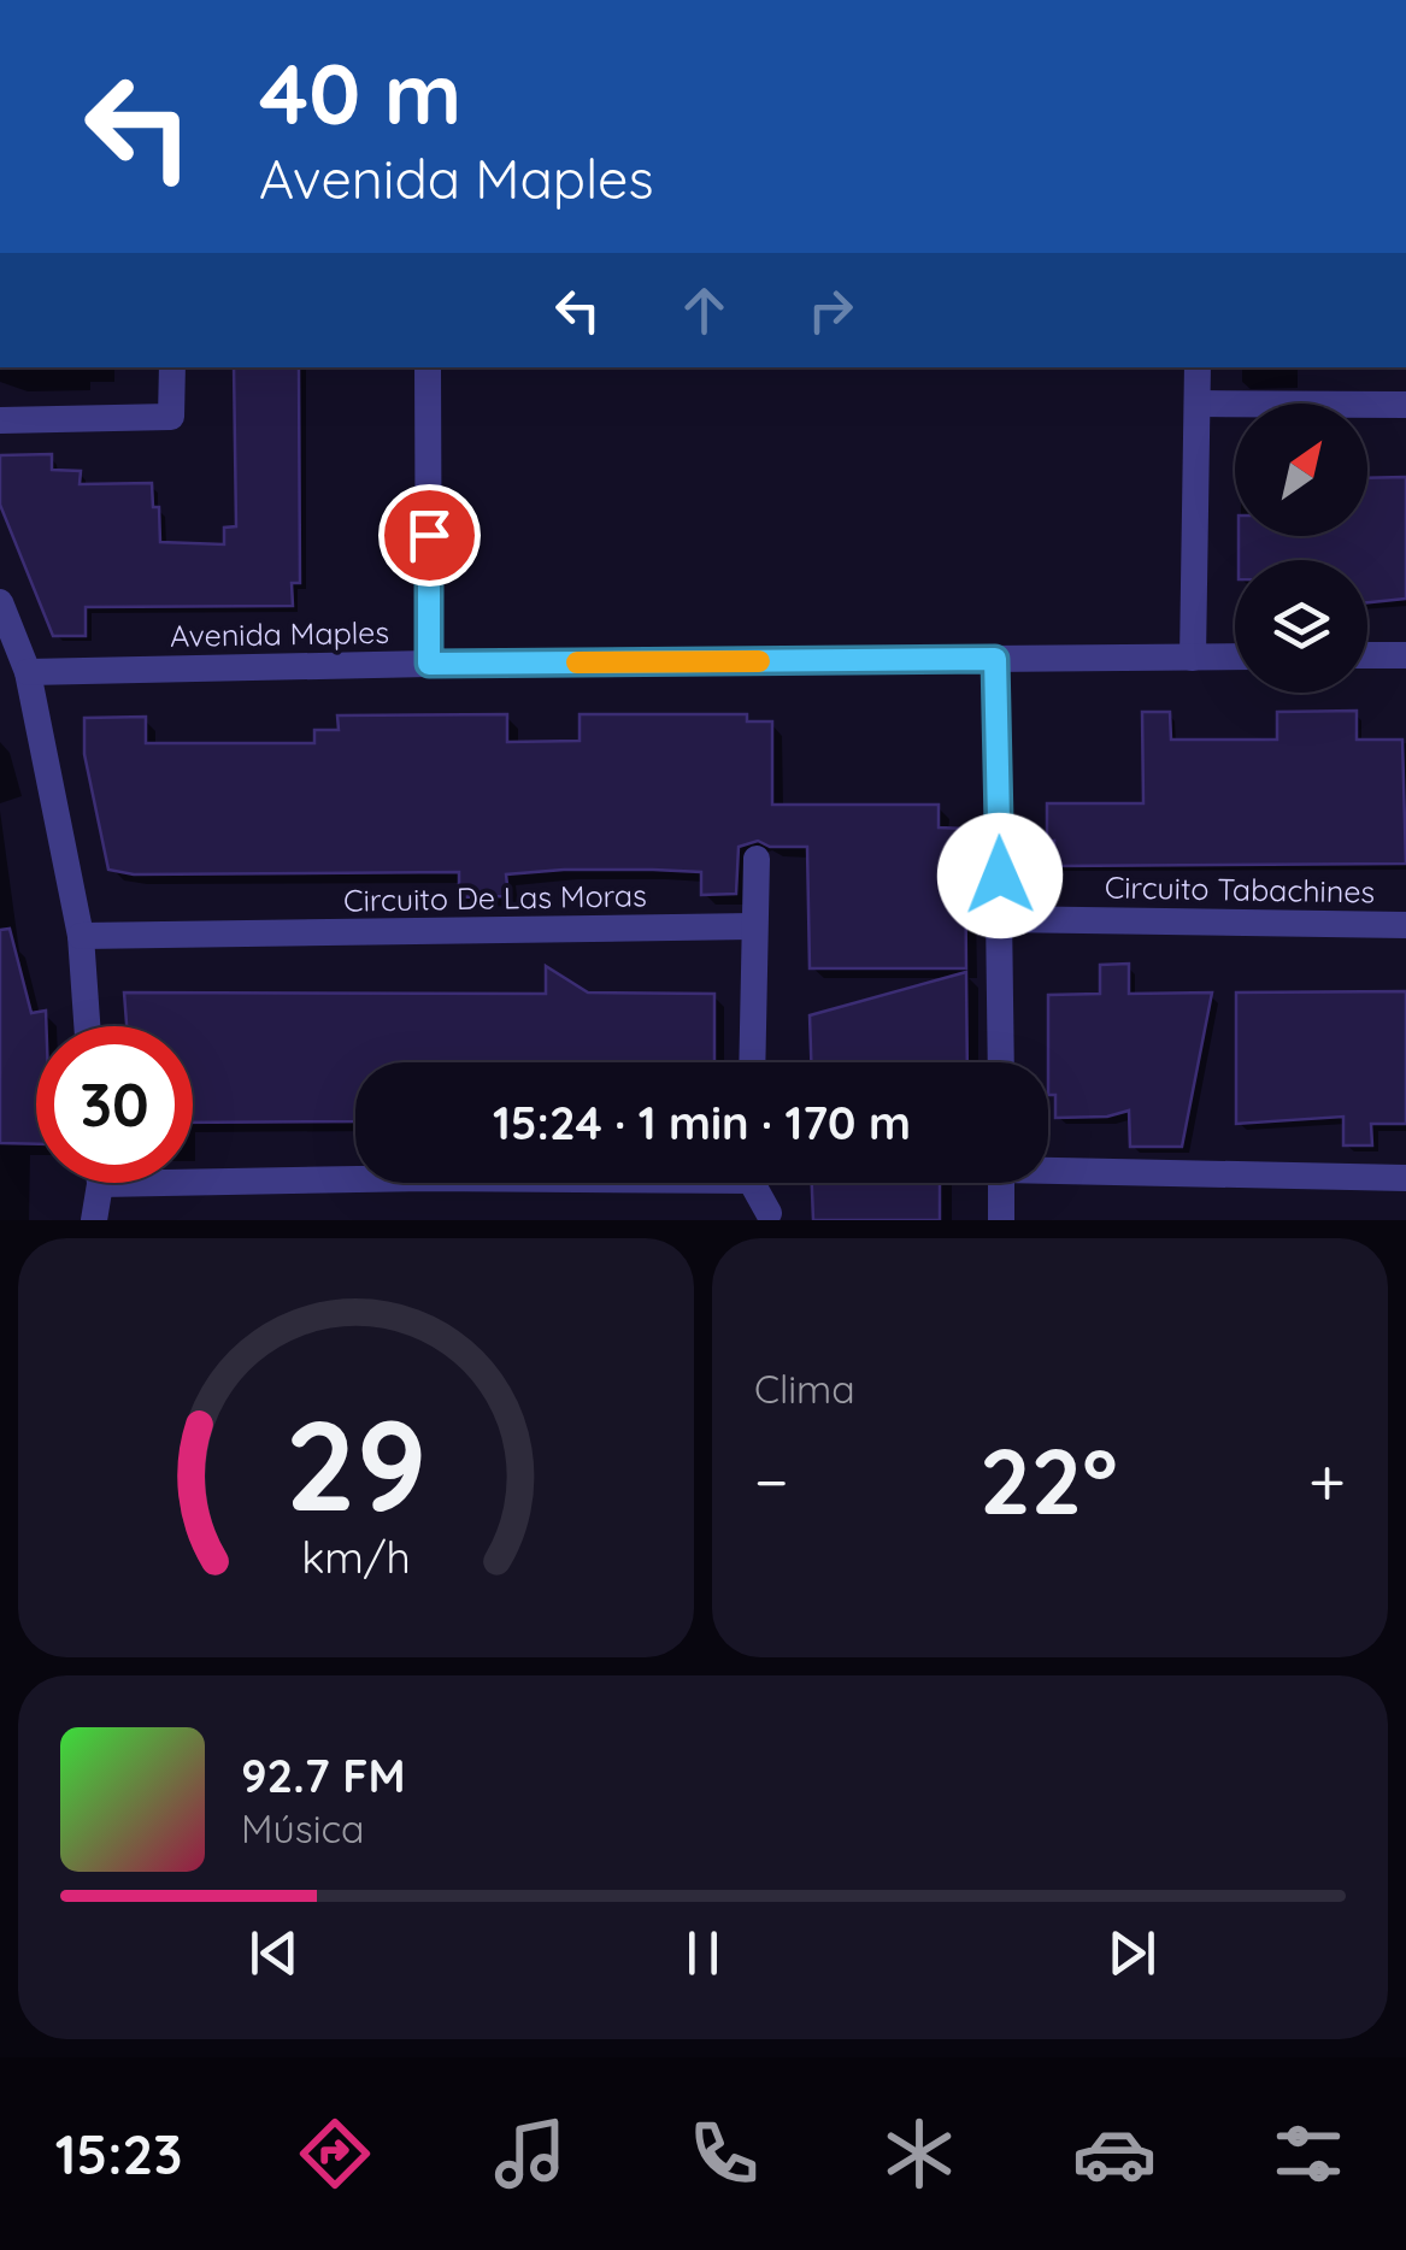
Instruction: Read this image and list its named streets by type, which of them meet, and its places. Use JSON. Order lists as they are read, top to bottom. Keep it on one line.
{"streets":{"street":["Avenida Maples","Circuito Tabachines","Circuito De Las Moras"]},"north":"top right","page":{"turn":["40 m","Avenida Maples"],"limit":"30","trip":"15:24 · 1 min · 170 m","tile":"Clima","heat":["−","22°","+"],"song":["92.7 FM","Música"],"tabs":"15:23","gauge":["29","km/h"]}}
